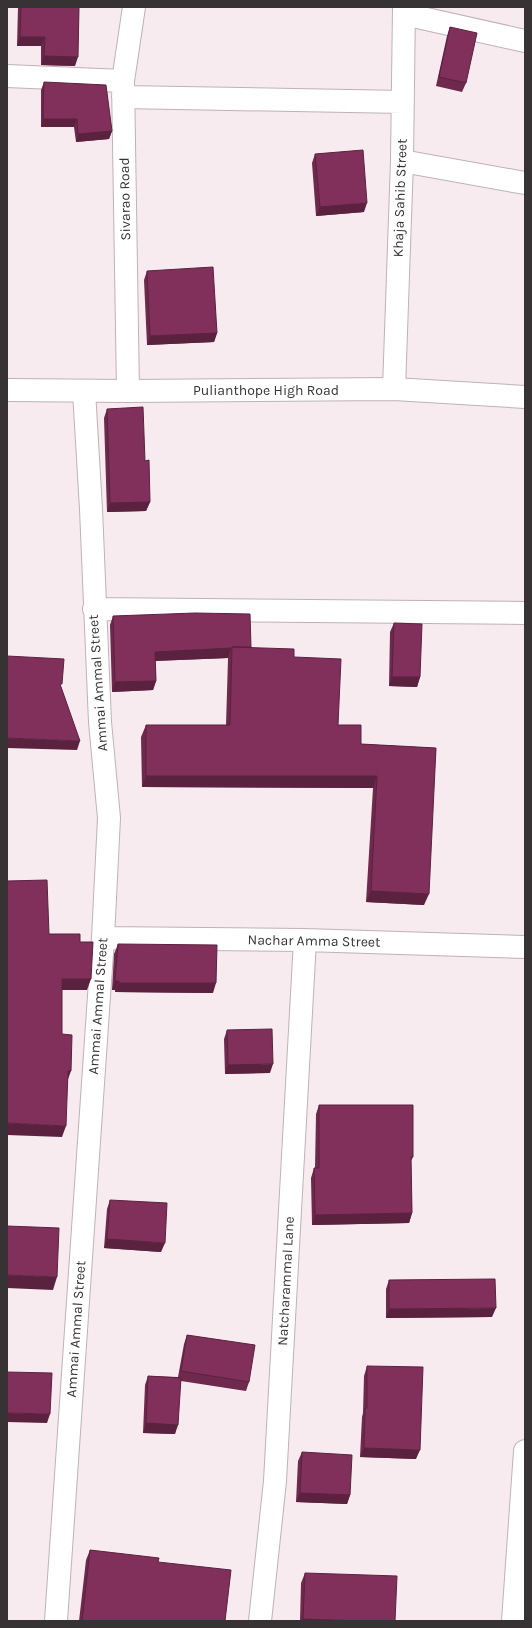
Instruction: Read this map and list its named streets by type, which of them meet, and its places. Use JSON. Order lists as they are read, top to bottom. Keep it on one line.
{"streets":{"street":["Khaja Sahib Street","Sivarao Road","Pulianthope High Road","Ammai Ammal Street","Nachar Amma Street","Natcharammal Lane"]},"crossings":[["Khaja Sahib Street","Pulianthope High Road"],["Sivarao Road","Pulianthope High Road"],["Pulianthope High Road","Ammai Ammal Street"],["Ammai Ammal Street","Nachar Amma Street"],["Nachar Amma Street","Natcharammal Lane"]]}
